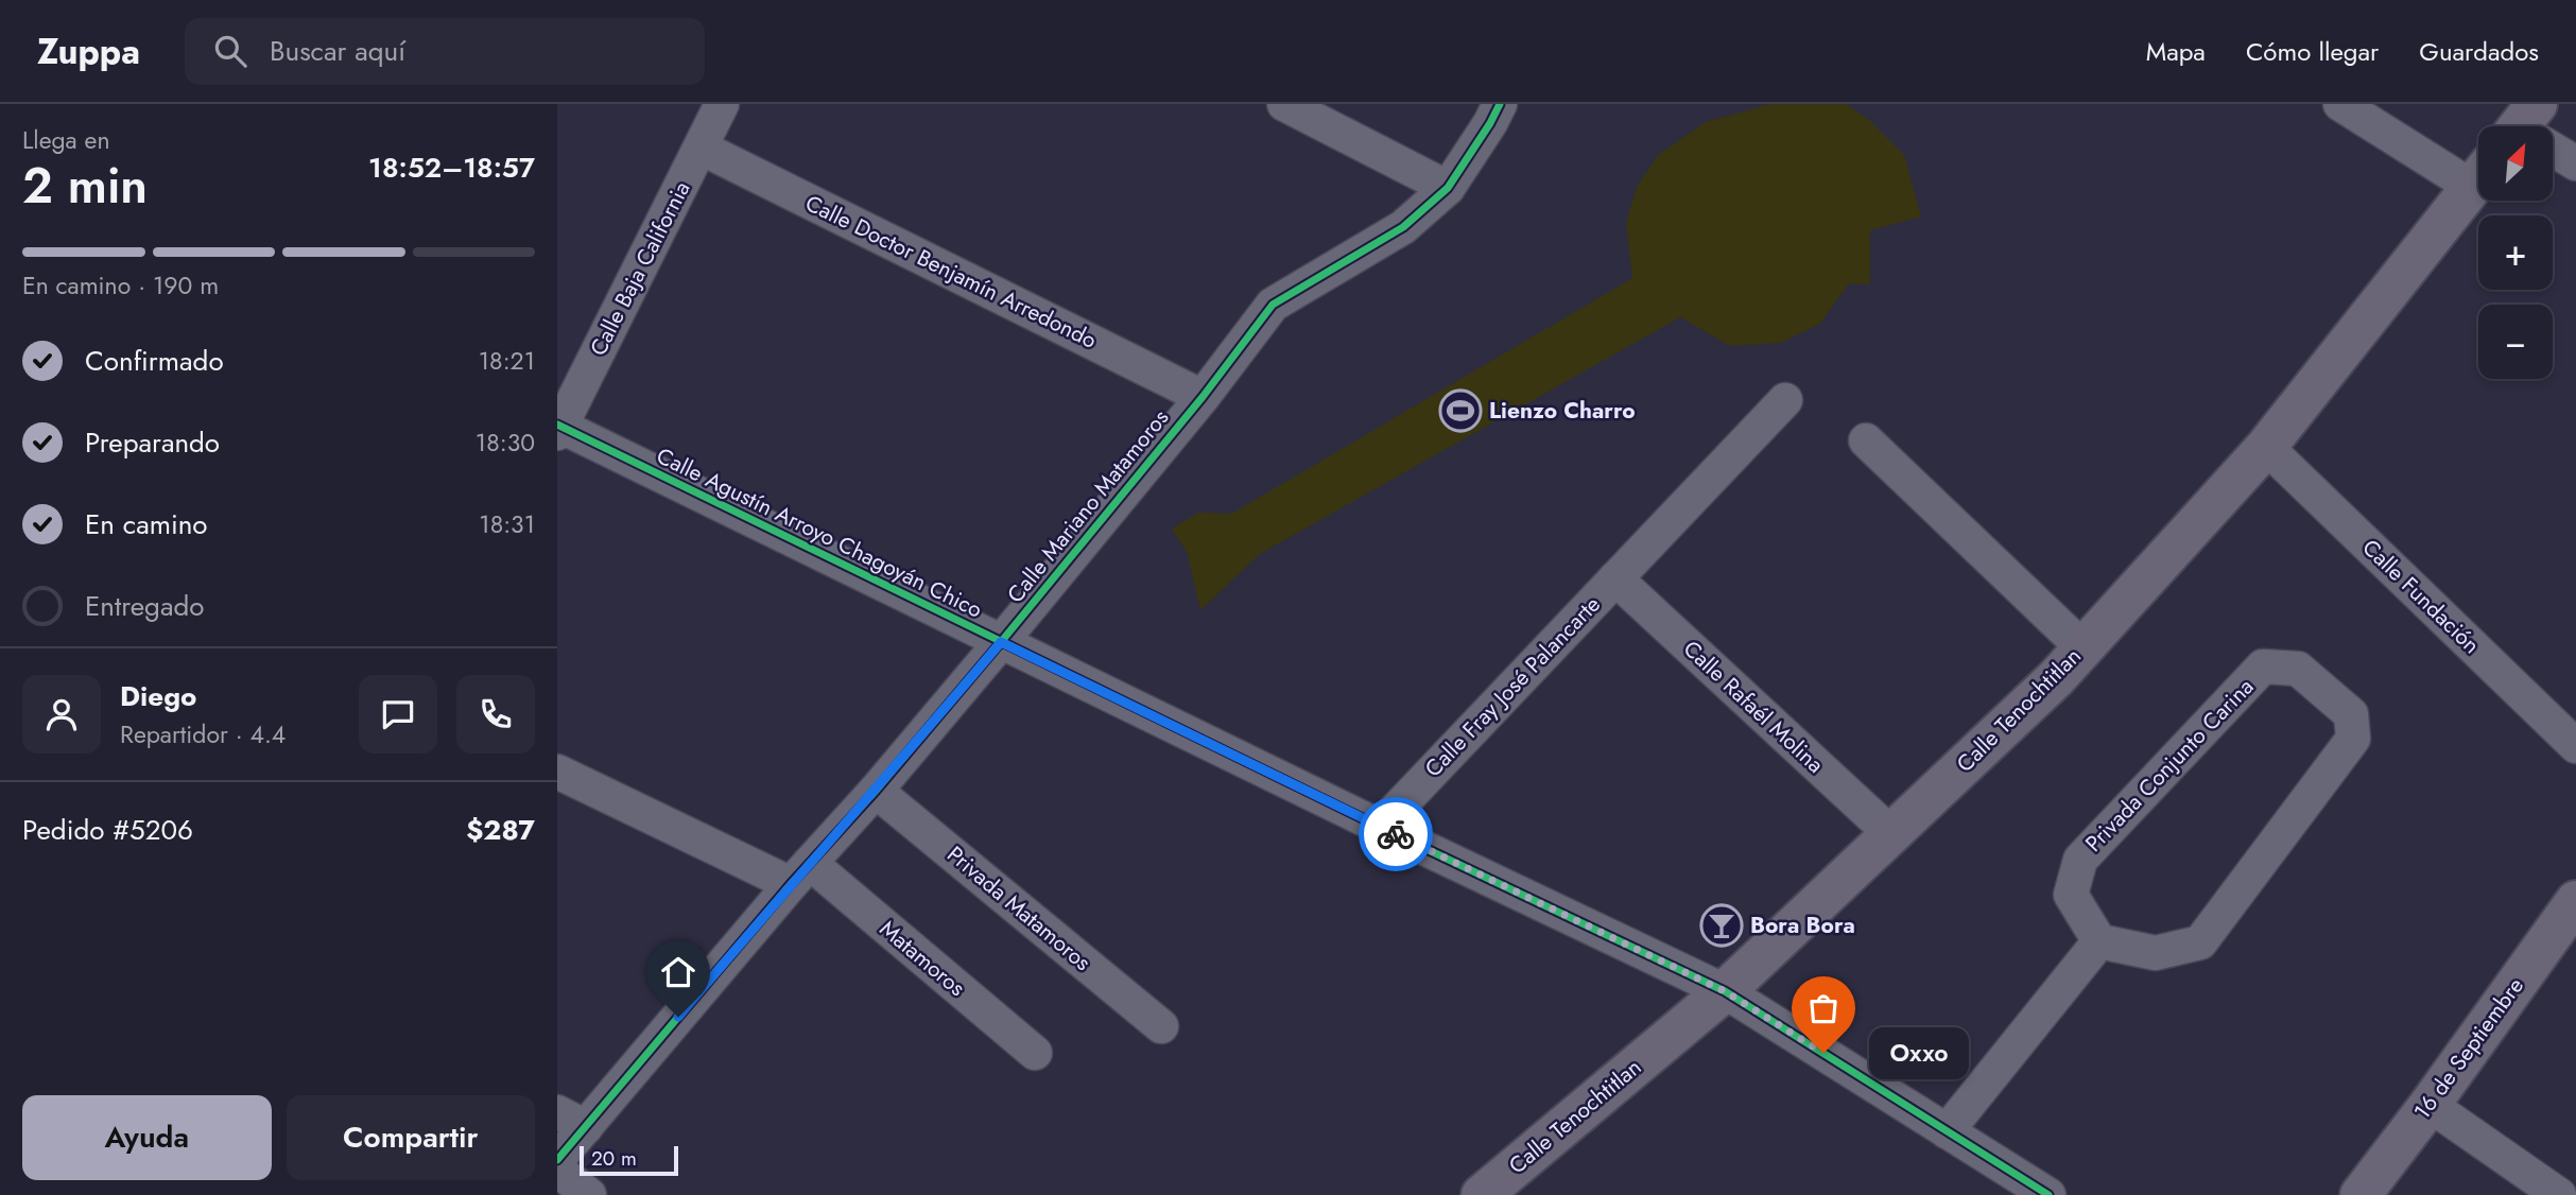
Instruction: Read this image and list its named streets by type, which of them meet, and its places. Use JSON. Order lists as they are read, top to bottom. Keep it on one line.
{"streets":{"main road":["Calle Tenochtitlan","16 de Septiembre"],"street":["Calle Baja California","Calle Doctor Benjamín Arredondo","Calle Mariano Matamoros","Calle Agustín Arroyo Chagoyán Chico","Calle Fundación","Calle Fray José Palancarte","Calle Rafaél Molina","Privada Conjunto Carina","Privada Matamoros","Matamoros"]},"crossings":[["Calle Baja California","Calle Doctor Benjamín Arredondo"],["Calle Baja California","Calle Agustín Arroyo Chagoyán Chico"],["Calle Doctor Benjamín Arredondo","Calle Mariano Matamoros"],["Calle Mariano Matamoros","Calle Agustín Arroyo Chagoyán Chico"],["Calle Mariano Matamoros","Privada Matamoros"],["Calle Mariano Matamoros","Matamoros"],["Calle Agustín Arroyo Chagoyán Chico","Calle Fray José Palancarte"],["Calle Agustín Arroyo Chagoyán Chico","Calle Tenochtitlan"],["Calle Fundación","Calle Tenochtitlan"],["Calle Fray José Palancarte","Calle Rafaél Molina"],["Calle Rafaél Molina","Calle Tenochtitlan"]],"places":{"sports":["Lienzo Charro"],"bar":["Bora Bora"],"other":["Oxxo"]},"scale_bar":"20 m","north":"top right","page":{"header":"Zuppa","search":"Buscar aquí","nav":["Mapa","Cómo llegar","Guardados"],"heading":["2 min","Llega en","18:52–18:57"],"panel":["Diego","Repartidor · 4.4","Pedido #5206","$287"],"map_buttons":["+","−"],"bar":"En camino · 190 m","list":[["Confirmado","18:21"],["Preparando","18:30"],["En camino","18:31"],"Entregado"],"bubble":"Oxxo","buttons":["Ayuda","Compartir"],"scale":"20 m"}}
